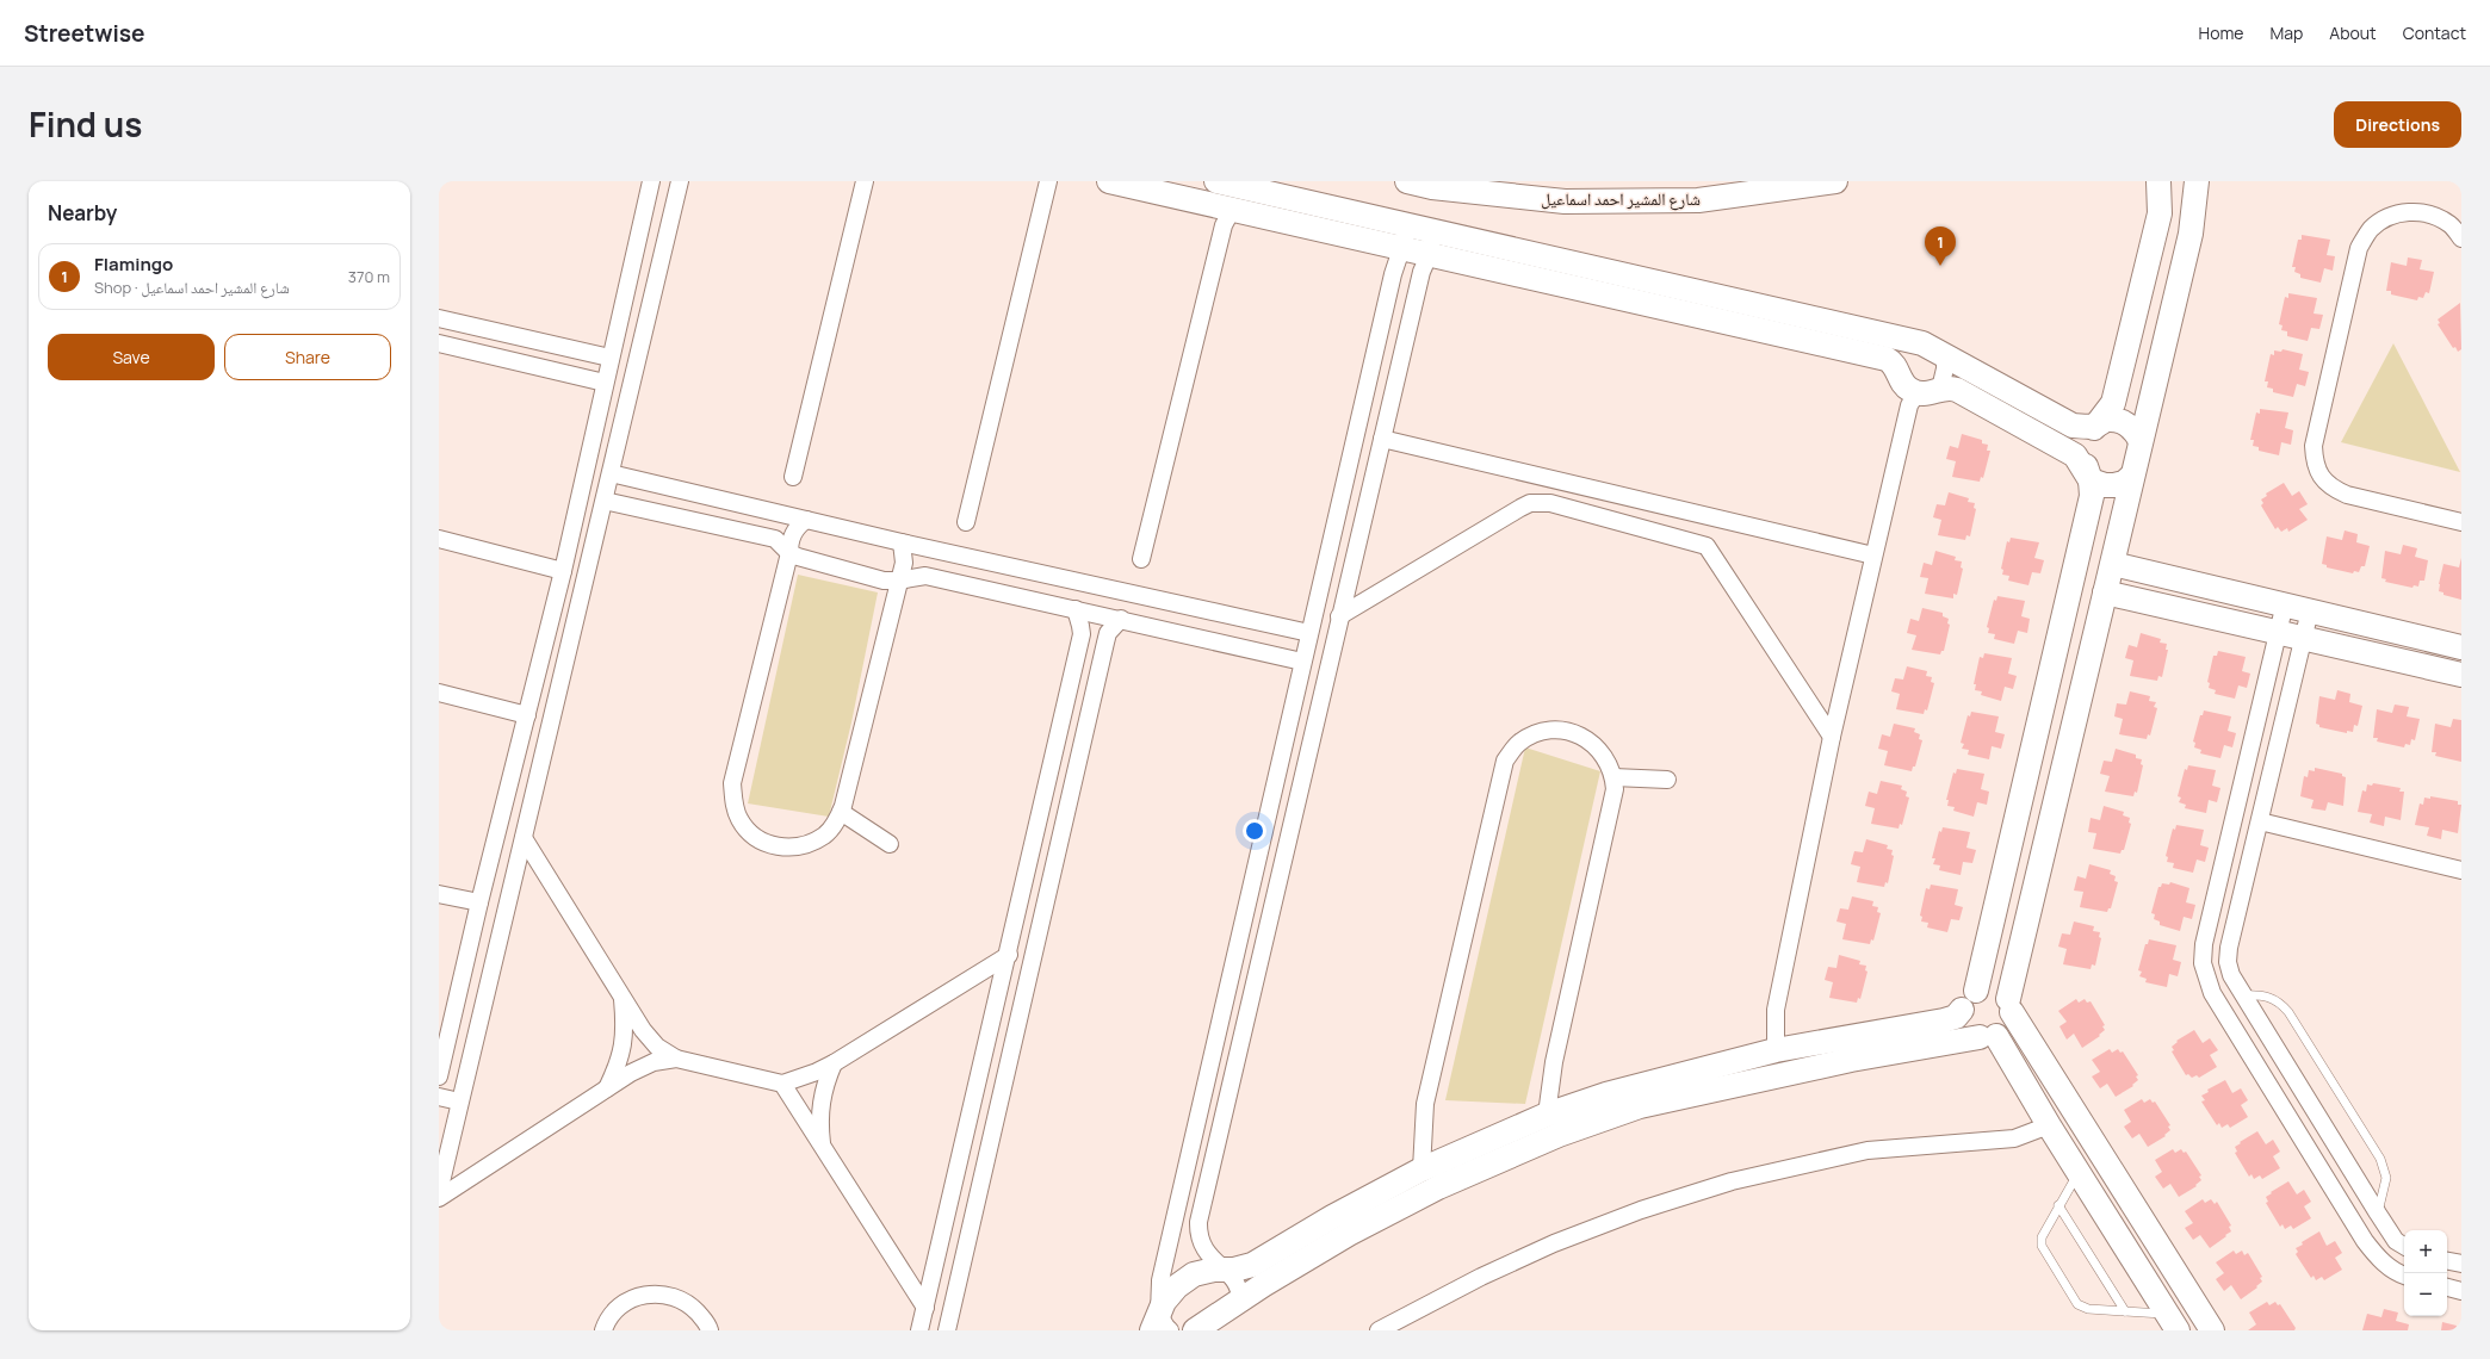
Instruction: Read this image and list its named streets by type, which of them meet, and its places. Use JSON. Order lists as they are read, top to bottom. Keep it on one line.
{"streets":{"street":["شارع المشير احمد اسماعيل"]},"page":{"header":"Streetwise","nav":["Home","Map","About","Contact"],"title":"Find us","buttons":["Directions",["Save","Share"]],"heading":"Nearby","pins":"1","list":[{"mark":"1","name":"Flamingo","note":"Shop · شارع المشير احمد اسماعيل","value":"370 m"}],"map_buttons":["+","−"]}}
